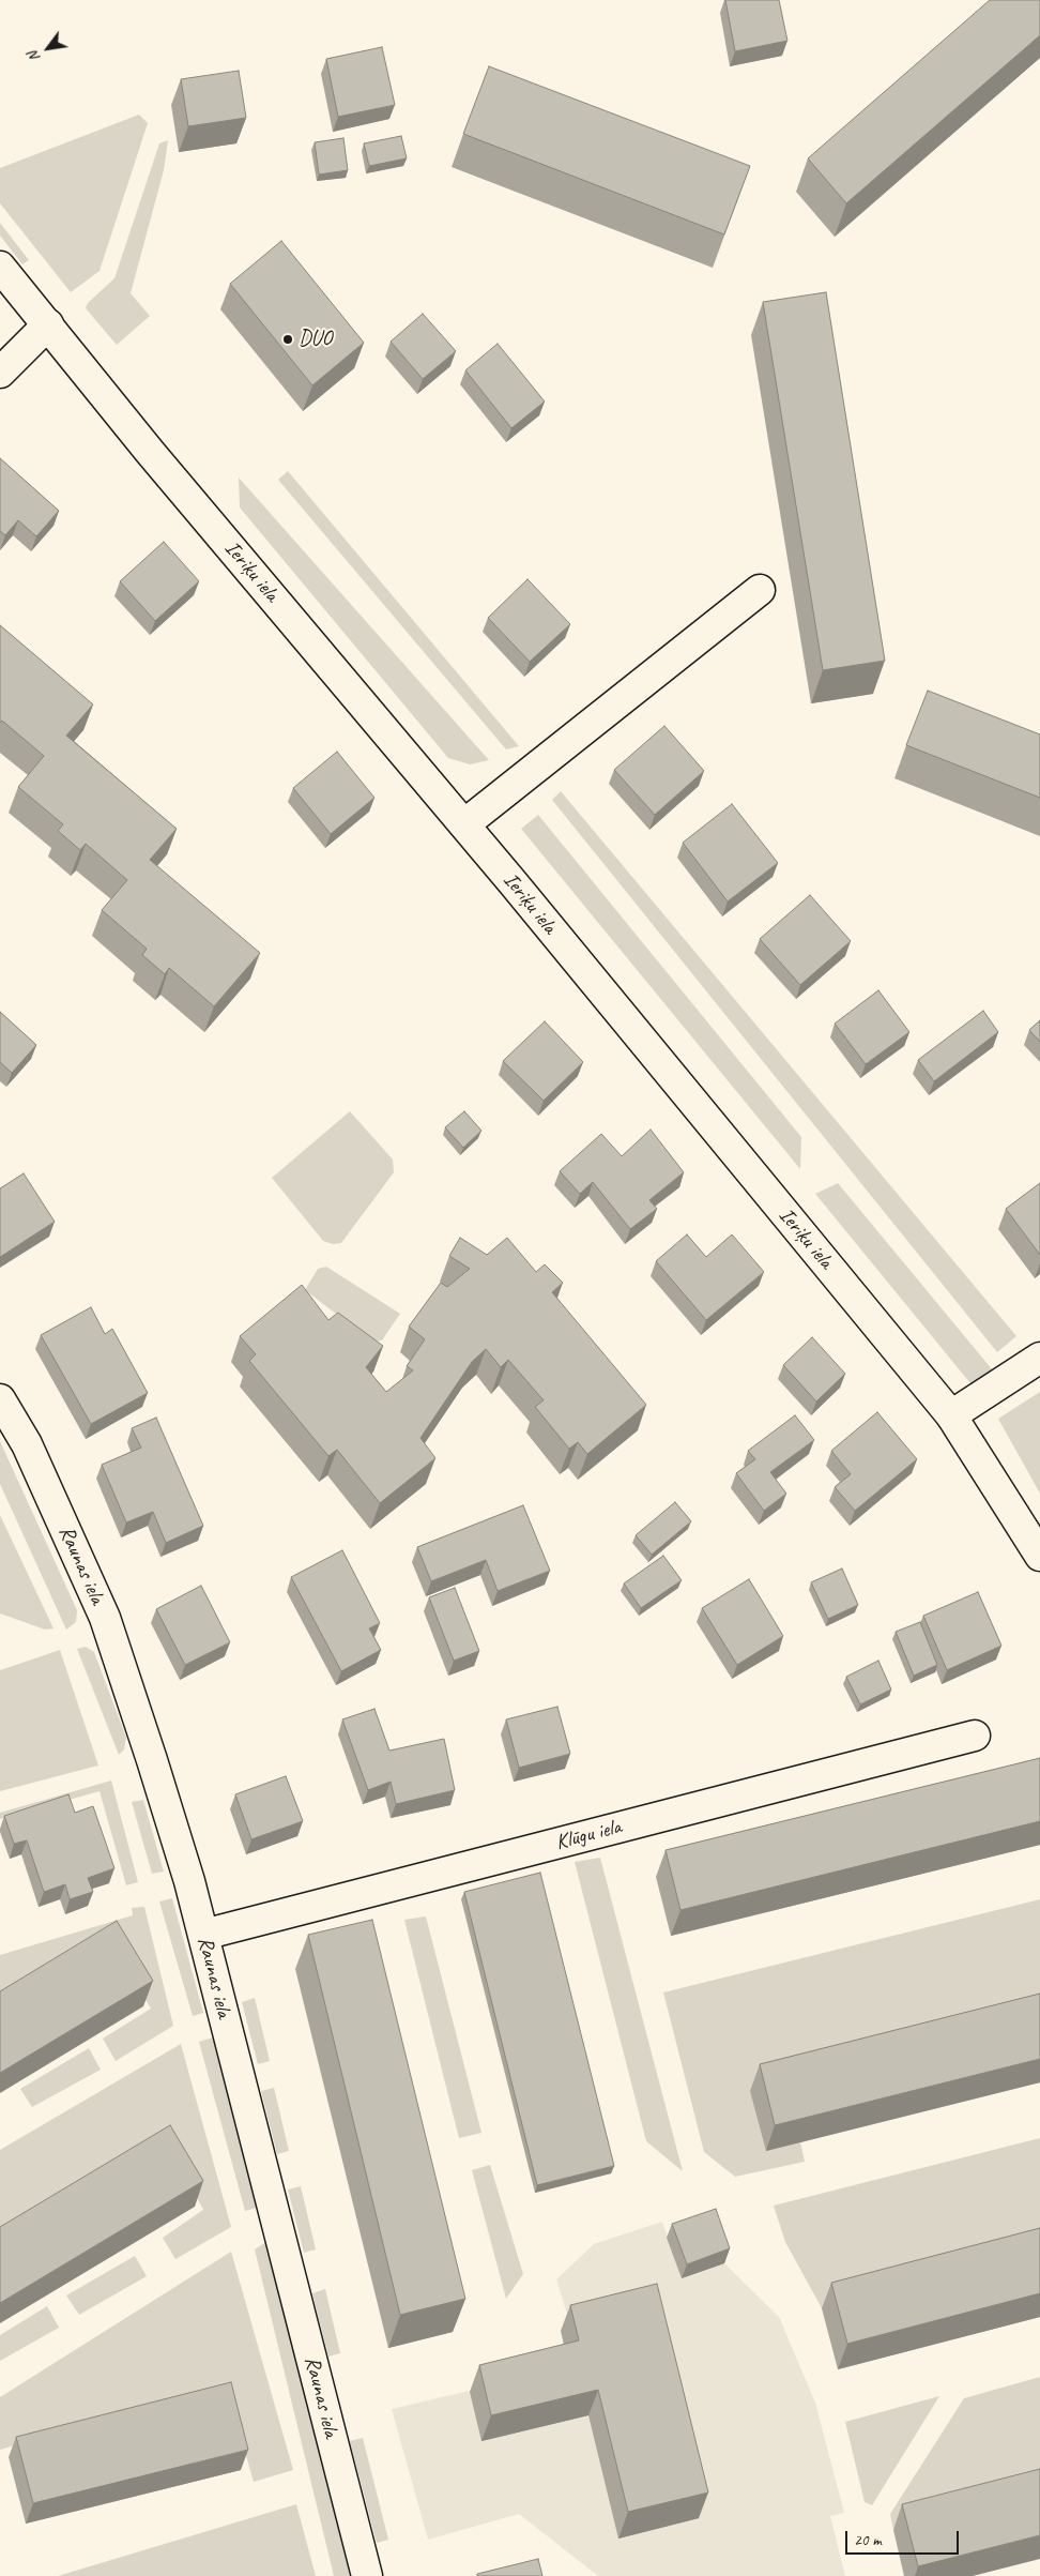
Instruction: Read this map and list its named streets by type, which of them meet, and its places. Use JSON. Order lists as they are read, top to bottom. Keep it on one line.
{"streets":{"street":["Ieriķu iela","Raunas iela","Klūgu iela"]},"crossings":[["Raunas iela","Klūgu iela"]],"places":["DUO"],"scale_bar":"20 m","north":"bottom left"}
